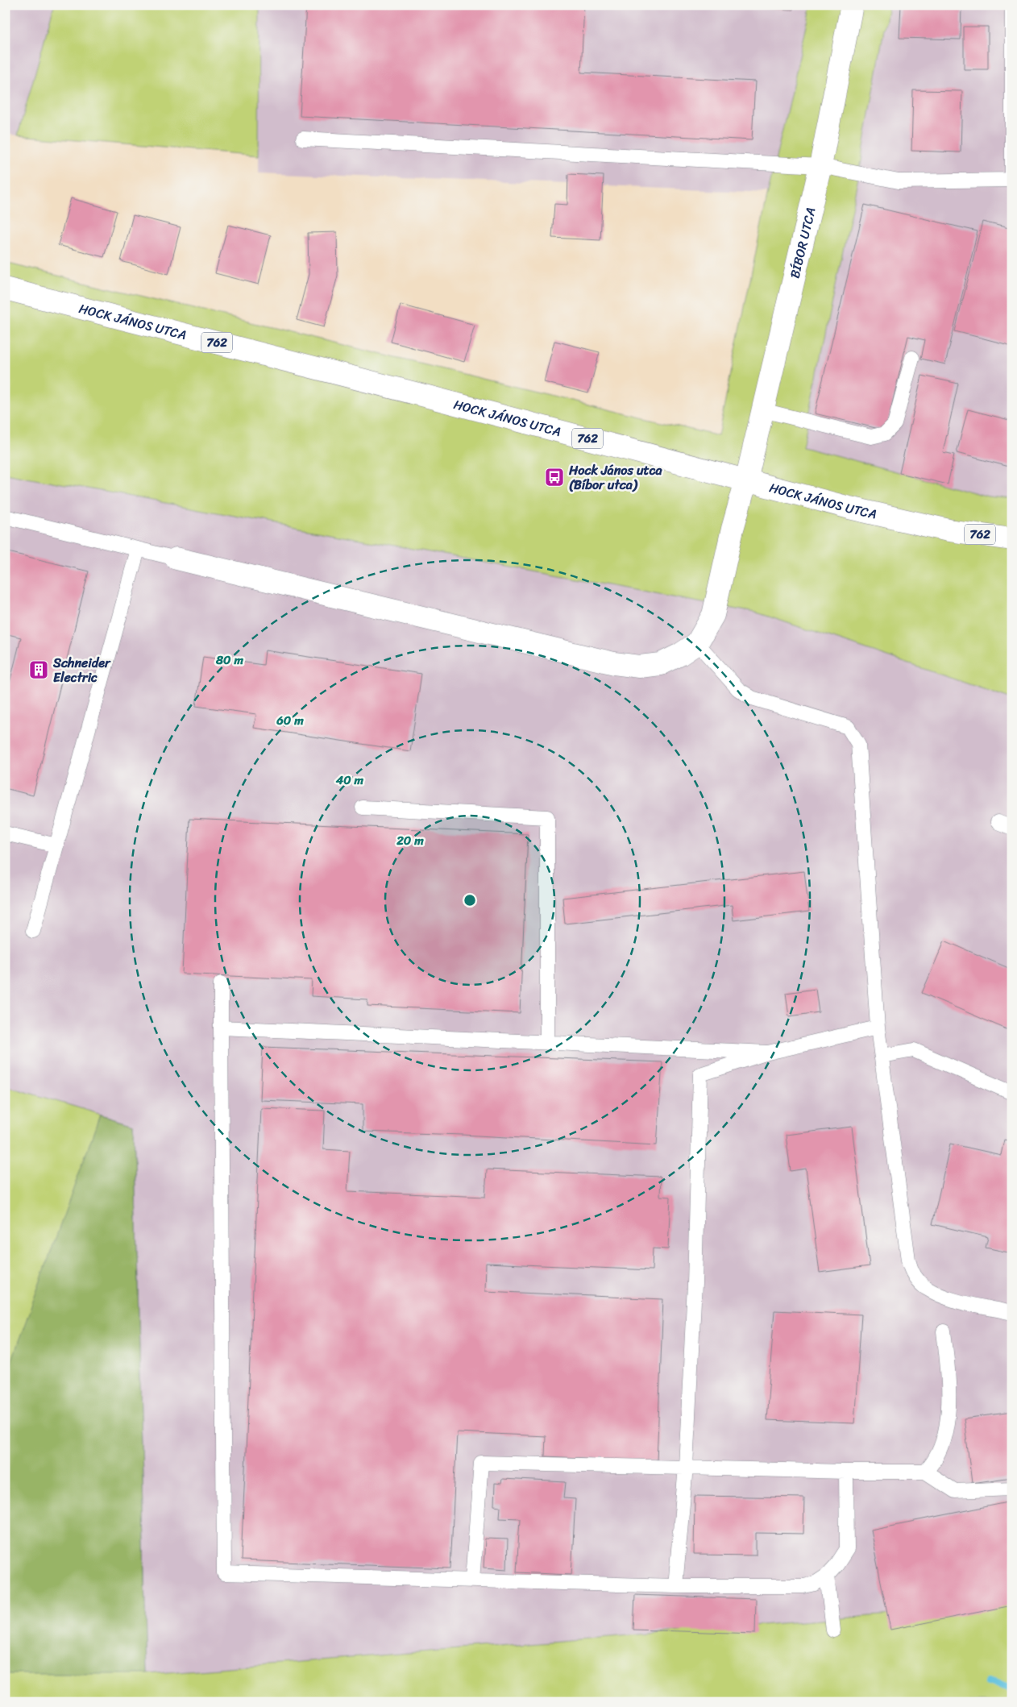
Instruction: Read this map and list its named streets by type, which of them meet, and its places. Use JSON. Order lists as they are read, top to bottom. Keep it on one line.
{"streets":{"street":["BÍBOR UTCA","HOCK JÁNOS UTCA","762"]},"crossings":[["BÍBOR UTCA","HOCK JÁNOS UTCA"]],"places":{"bus stop":["Hock János utca (Bíbor utca)"],"building":["Schneider Electric"]},"rings":["80 m","60 m","40 m","20 m"]}
